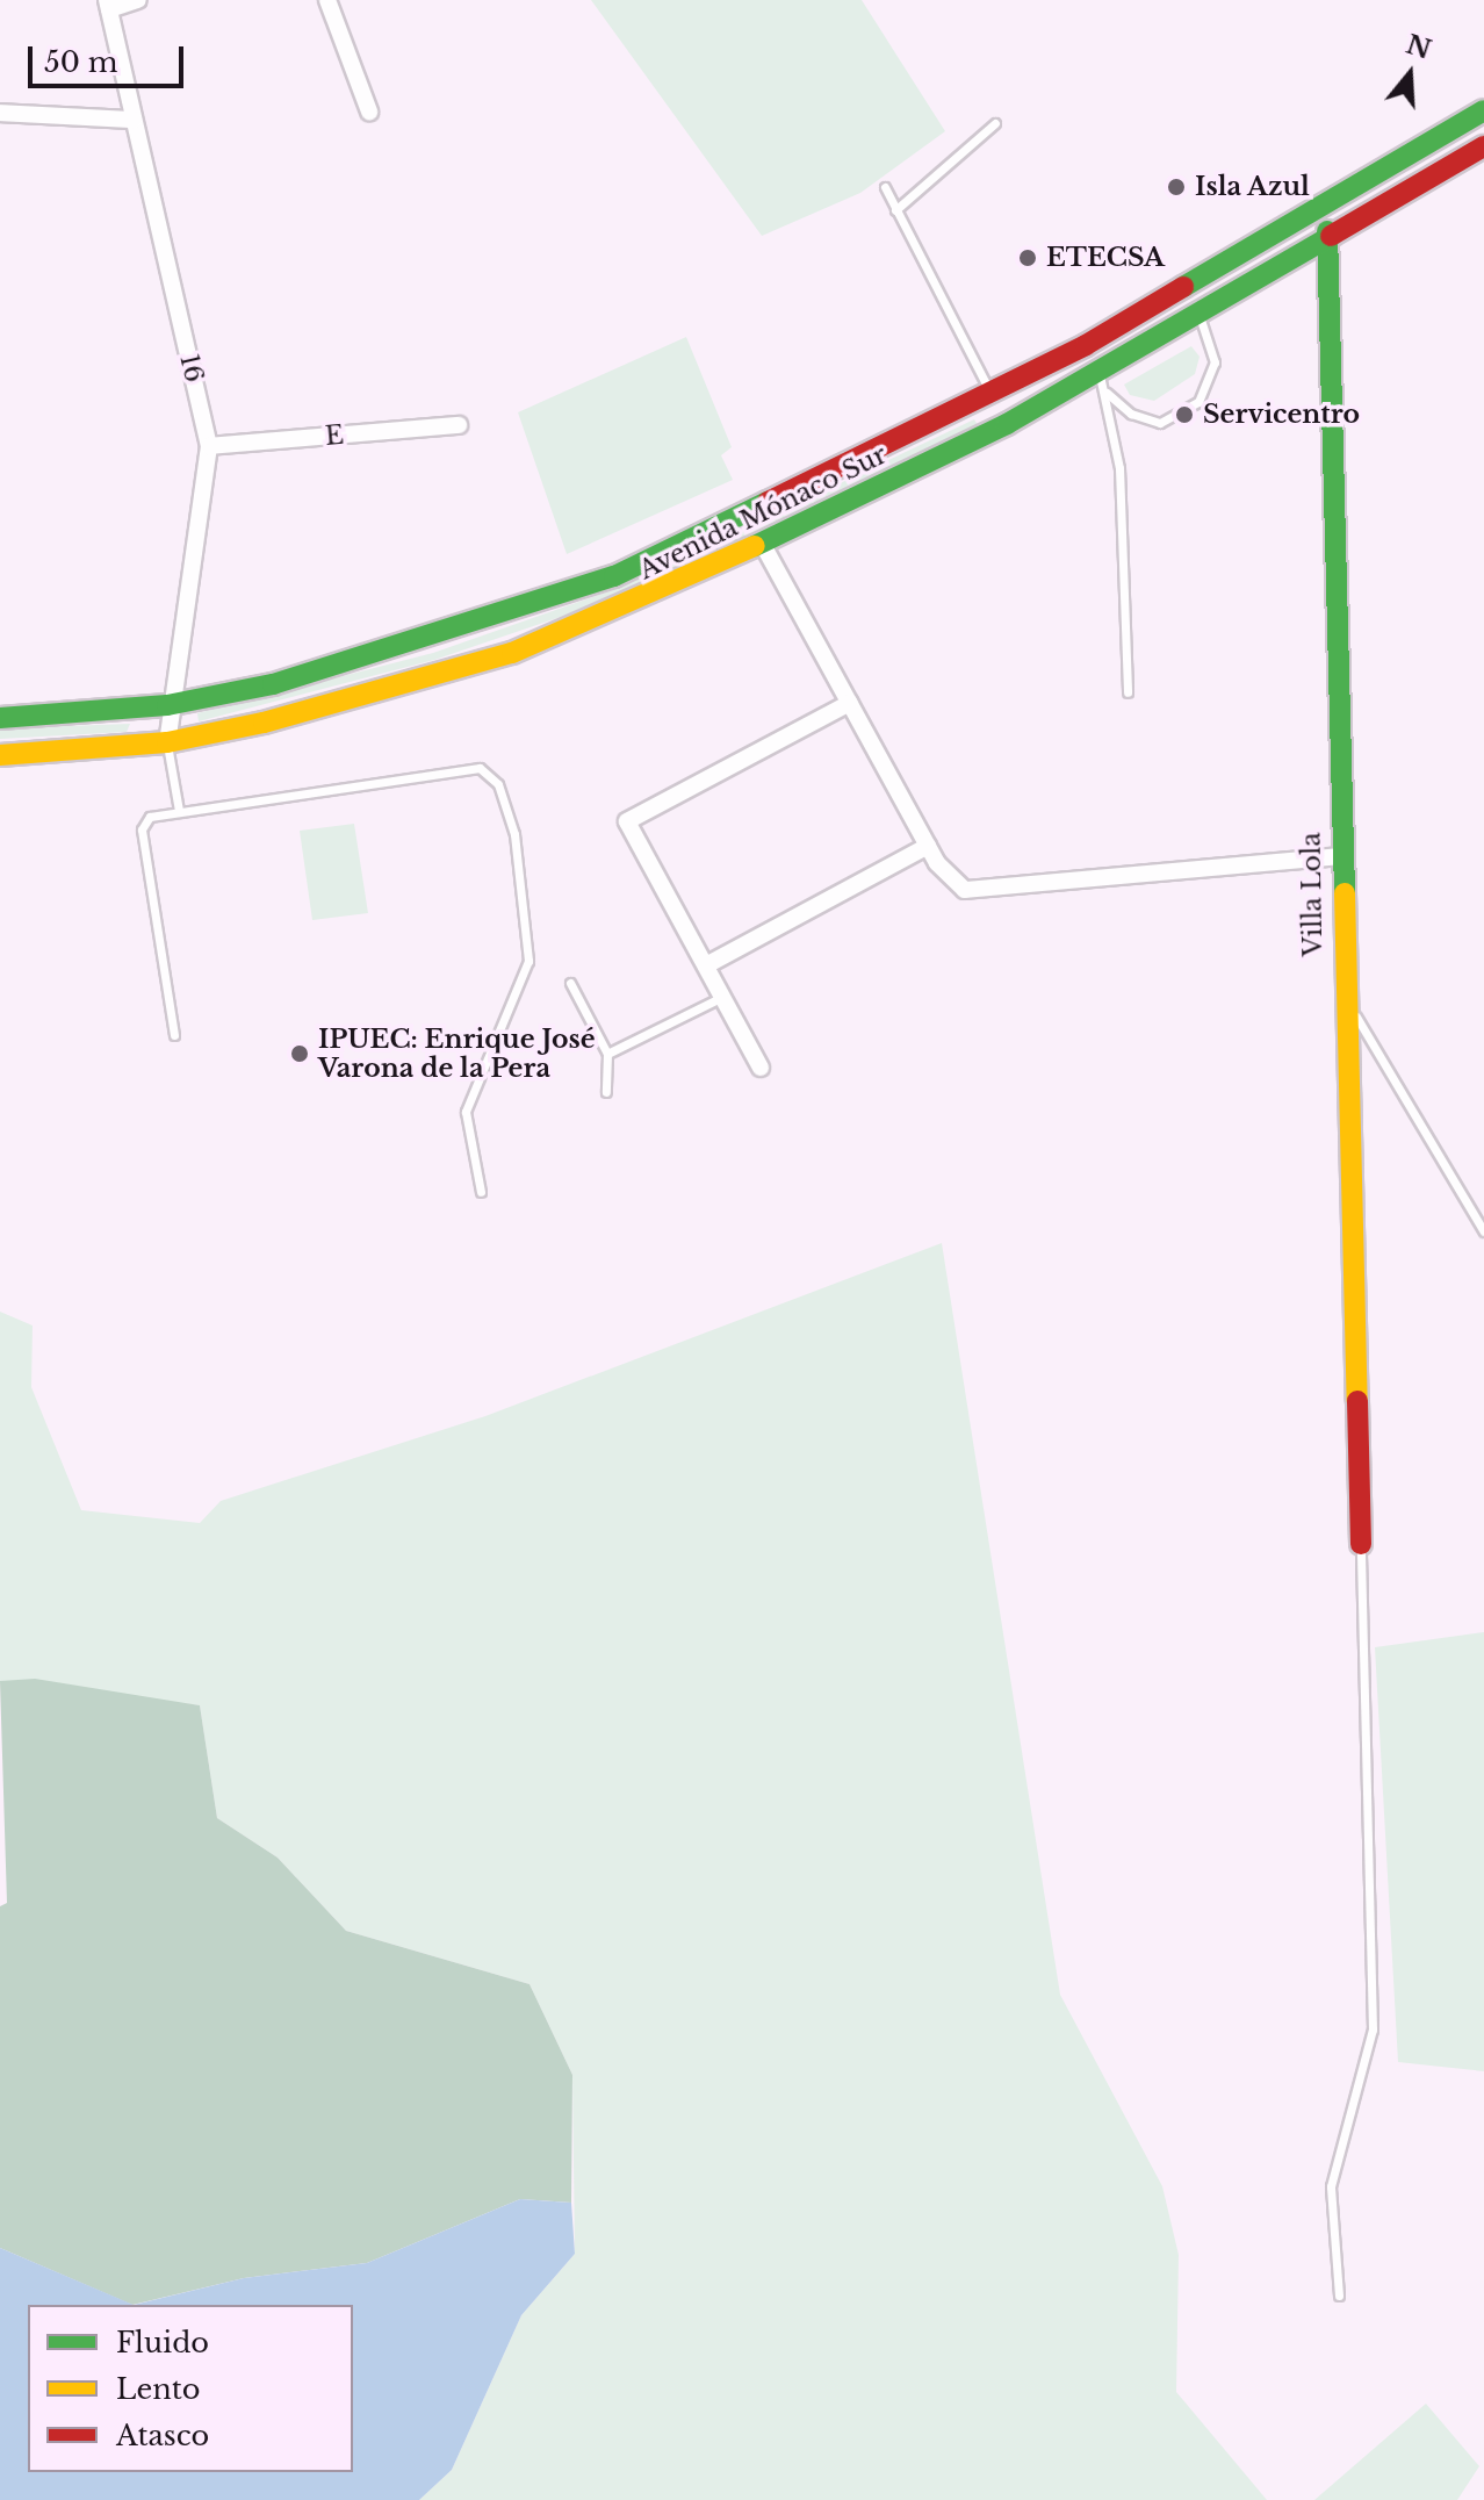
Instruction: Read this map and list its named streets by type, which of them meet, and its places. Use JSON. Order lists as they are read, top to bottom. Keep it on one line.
{"streets":{"main road":["Avenida Mónaco Sur","Villa Lola"],"street":["16","E"]},"crossings":[["16","E"],["16","Avenida Mónaco Sur"],["Avenida Mónaco Sur","Villa Lola"]],"places":["Isla Azul","ETECSA","Servicentro","IPUEC: Enrique José Varona de la Pera"],"legend":["Fluido","Lento","Atasco"],"scale_bar":"50 m","north":"top"}
